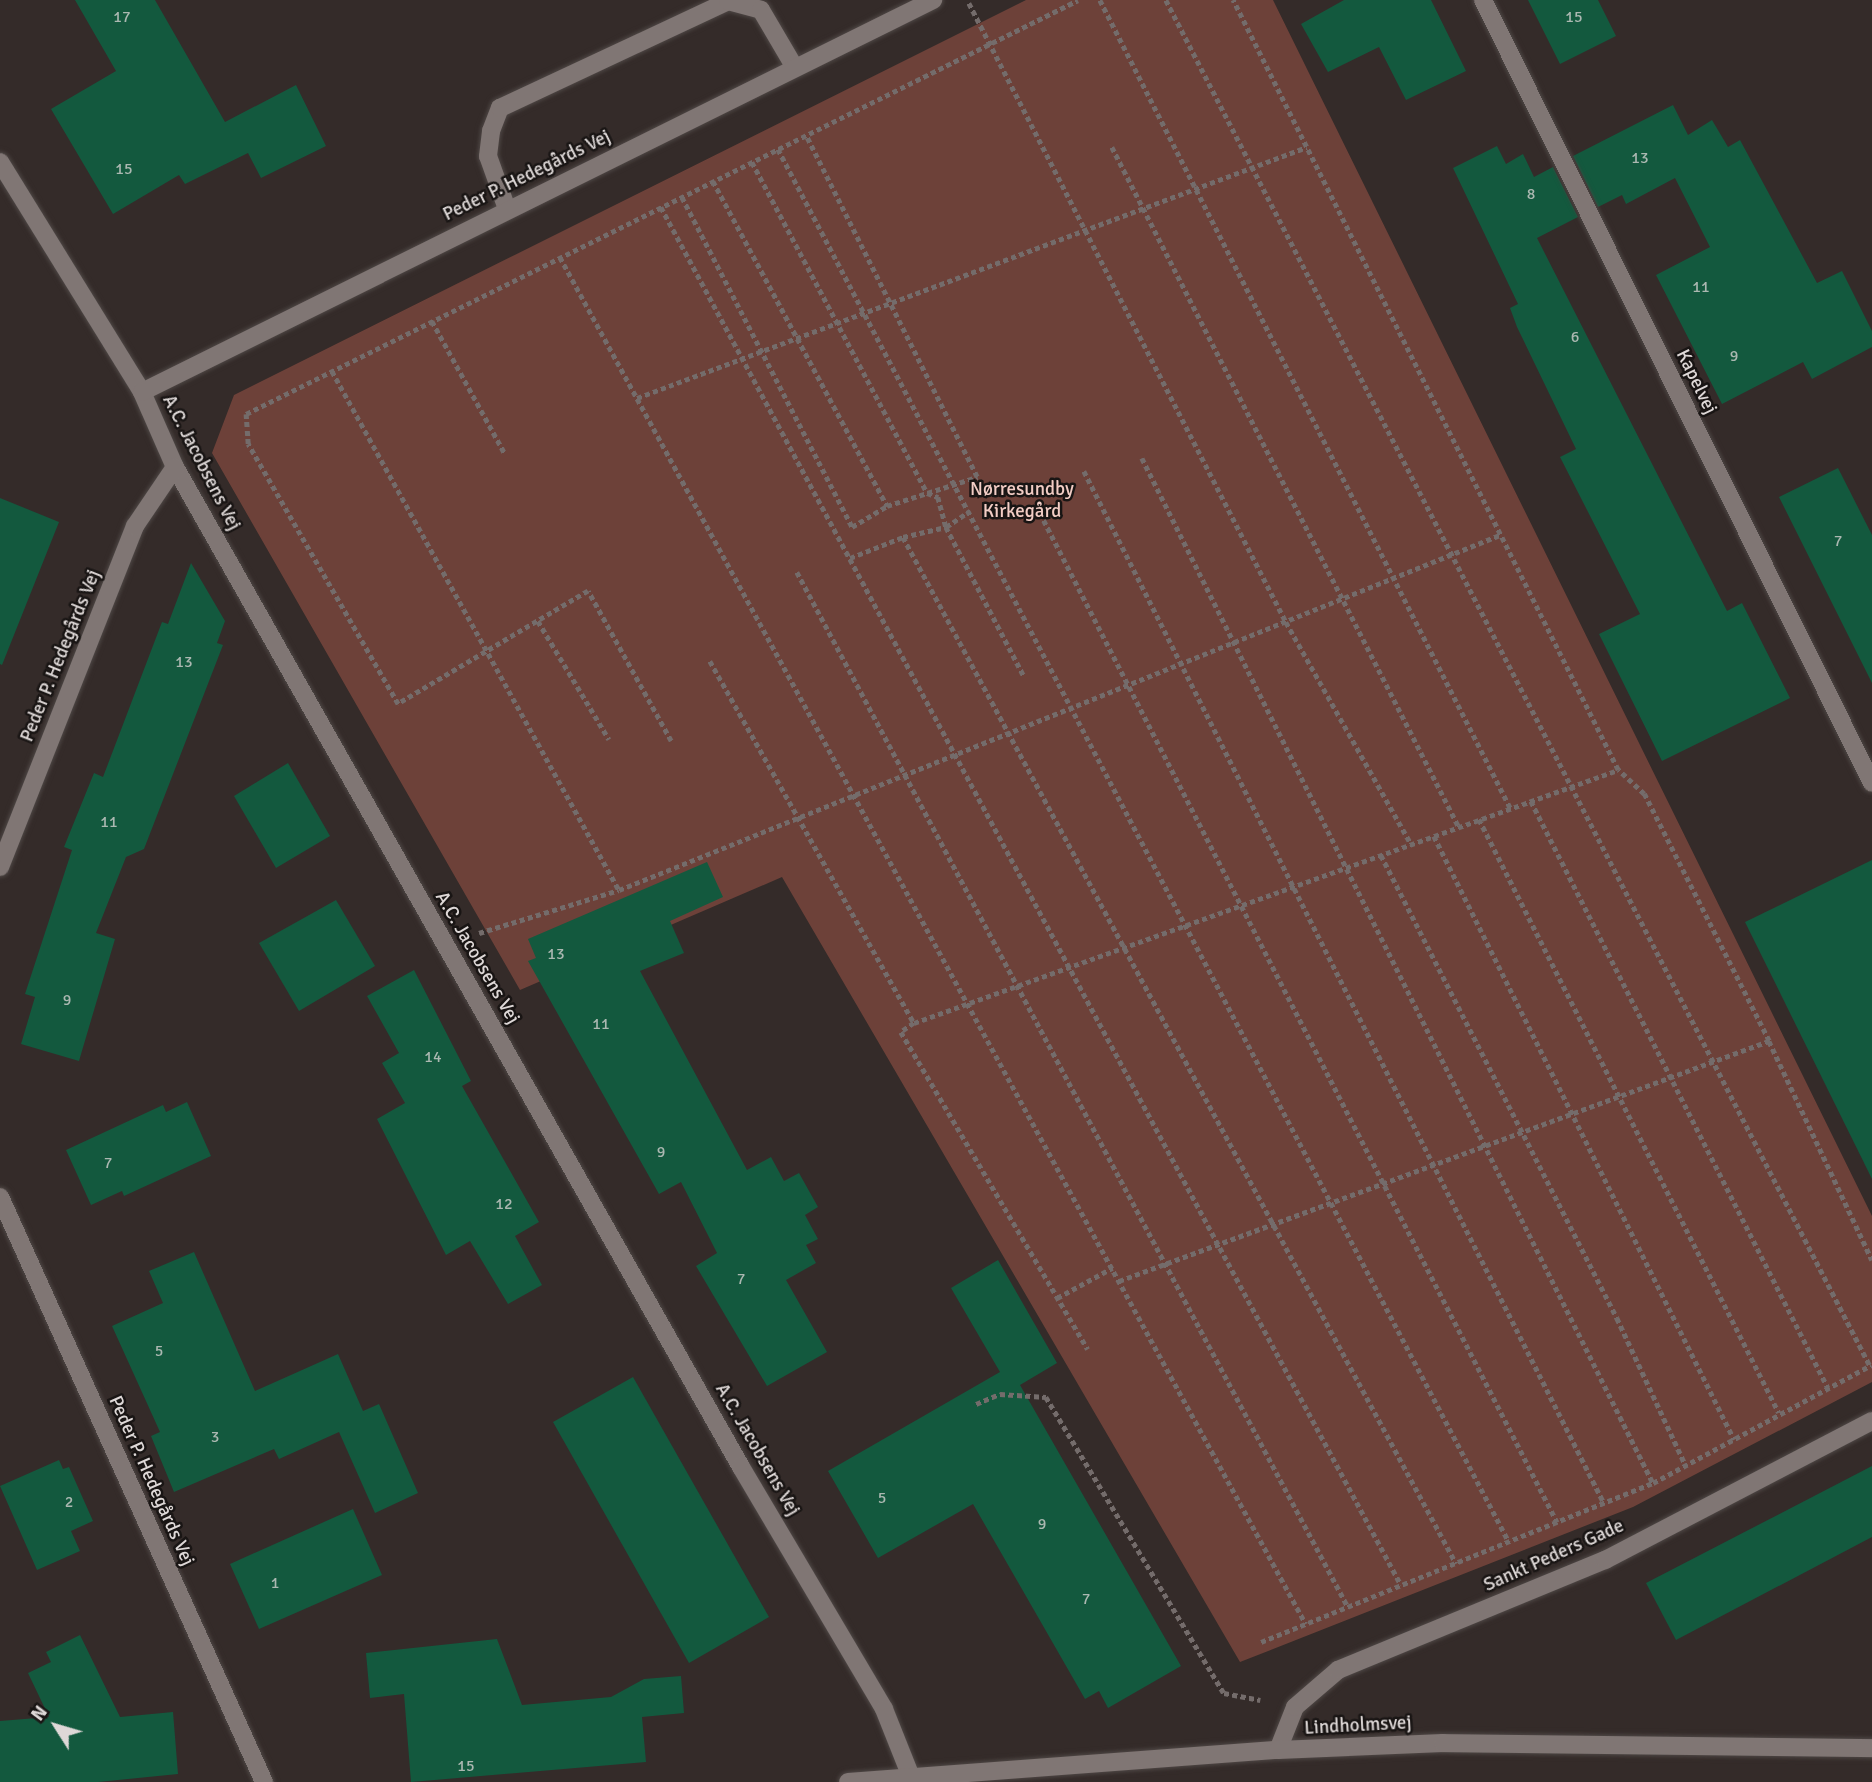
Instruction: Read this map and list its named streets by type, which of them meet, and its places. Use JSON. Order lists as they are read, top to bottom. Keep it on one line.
{"streets":{"street":["Peder P. Hedegårds Vej","Kapelvej","A.C. Jacobsens Vej","Sankt Peders Gade","Lindholmsvej"]},"crossings":[["Peder P. Hedegårds Vej","A.C. Jacobsens Vej"],["A.C. Jacobsens Vej","Lindholmsvej"],["Sankt Peders Gade","Lindholmsvej"]],"parks":["Nørresundby Kirkegård"],"house_numbers":["17","15","13","15","8","11","6","9","7","13","11","13","9","11","14","9","7","12","7","5","3","5","2","9","1","7","15"],"north":"top left"}
